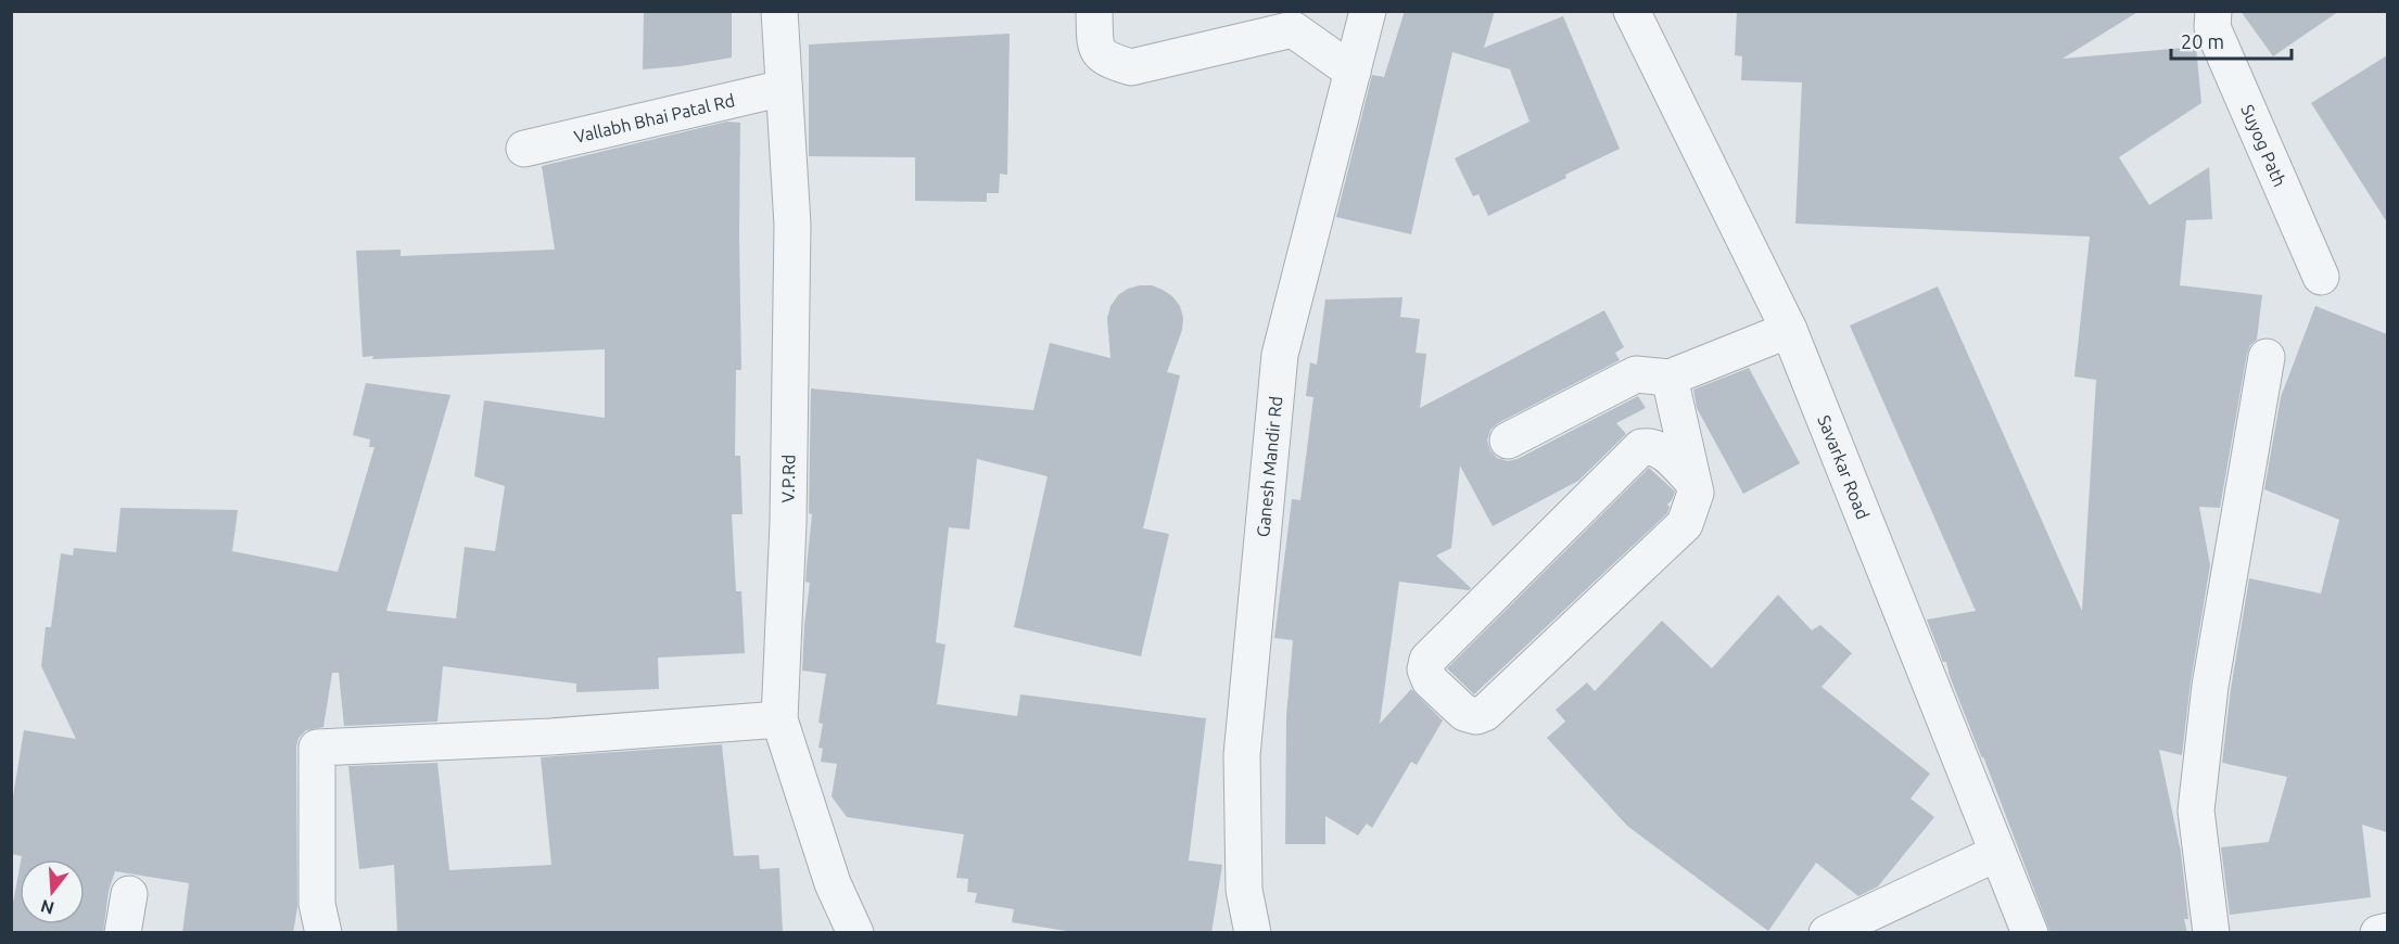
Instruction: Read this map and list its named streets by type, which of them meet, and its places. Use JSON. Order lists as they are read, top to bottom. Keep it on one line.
{"streets":{"street":["Vallabh Bhai Patal Rd","Suyog Path","Savarkar Road","Ganesh Mandir Rd","V.P.Rd"]},"crossings":[["Vallabh Bhai Patal Rd","V.P.Rd"]],"scale_bar":"20 m","north":"bottom"}
